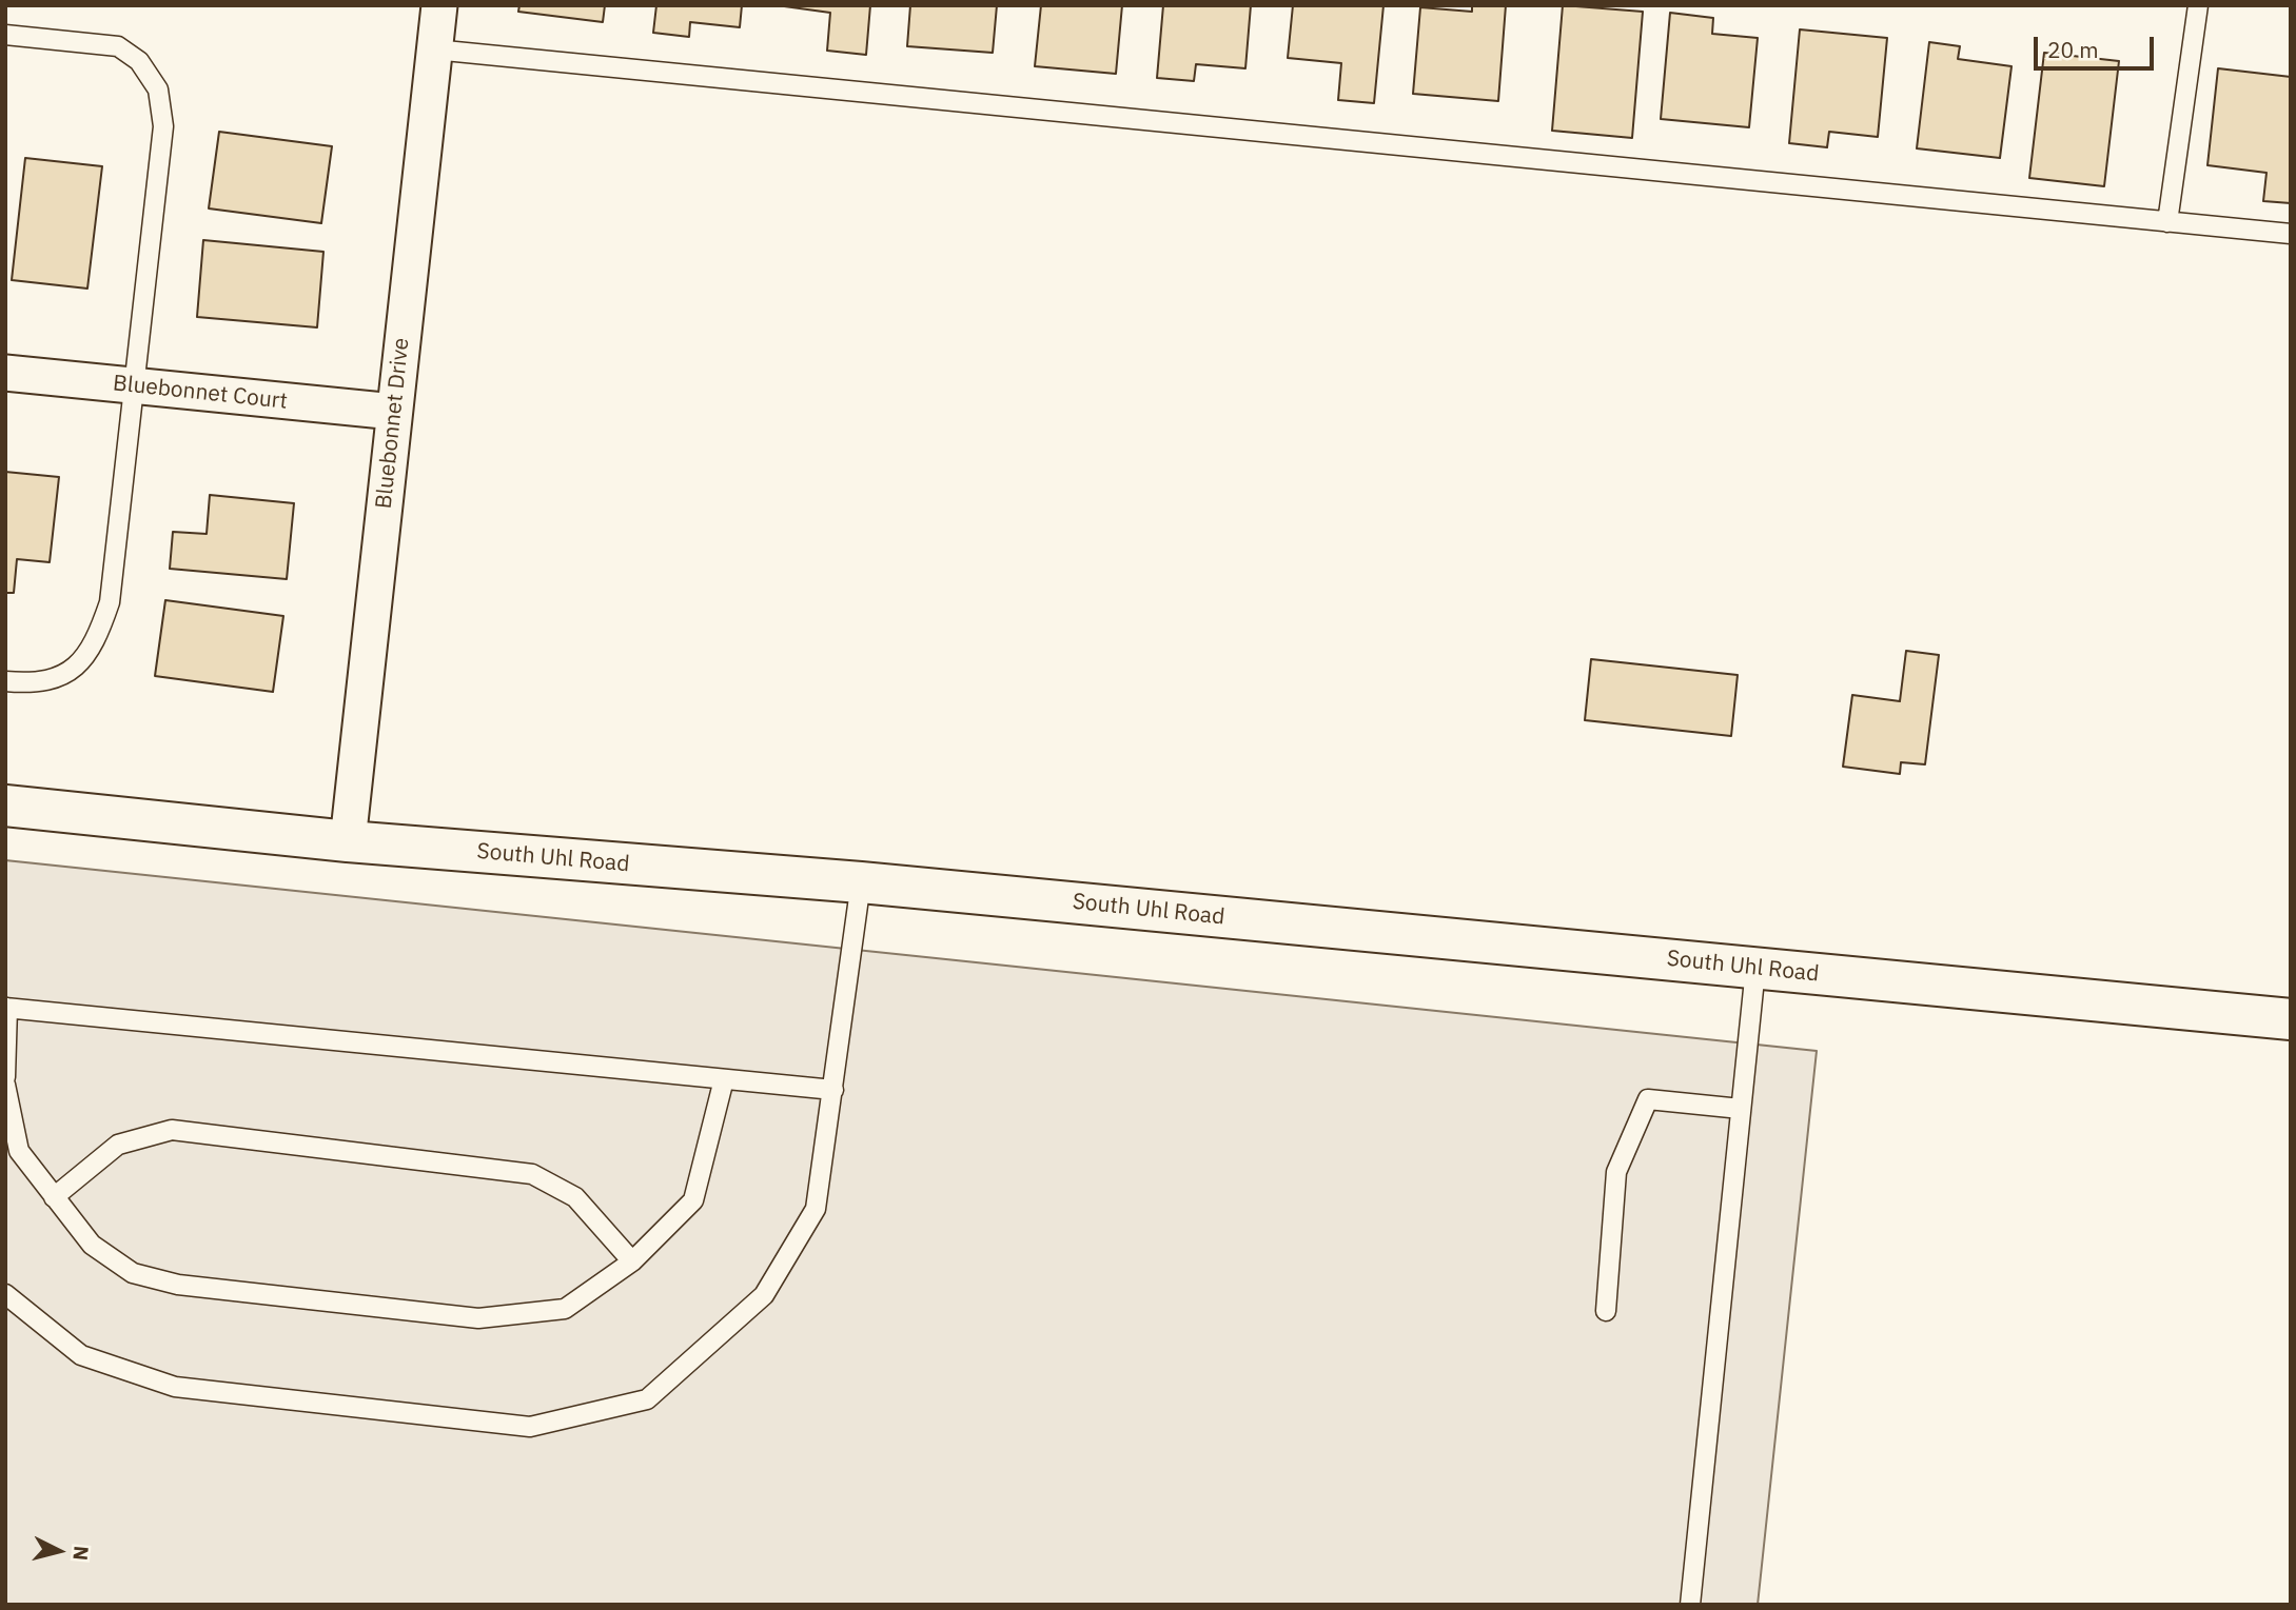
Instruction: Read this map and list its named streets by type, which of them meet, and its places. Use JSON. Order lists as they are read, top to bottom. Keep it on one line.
{"streets":{"main road":["South Uhl Road"],"street":["Bluebonnet Court","Bluebonnet Drive"]},"crossings":[["Bluebonnet Court","Bluebonnet Drive"],["Bluebonnet Drive","South Uhl Road"]],"scale_bar":"20 m","north":"right"}
